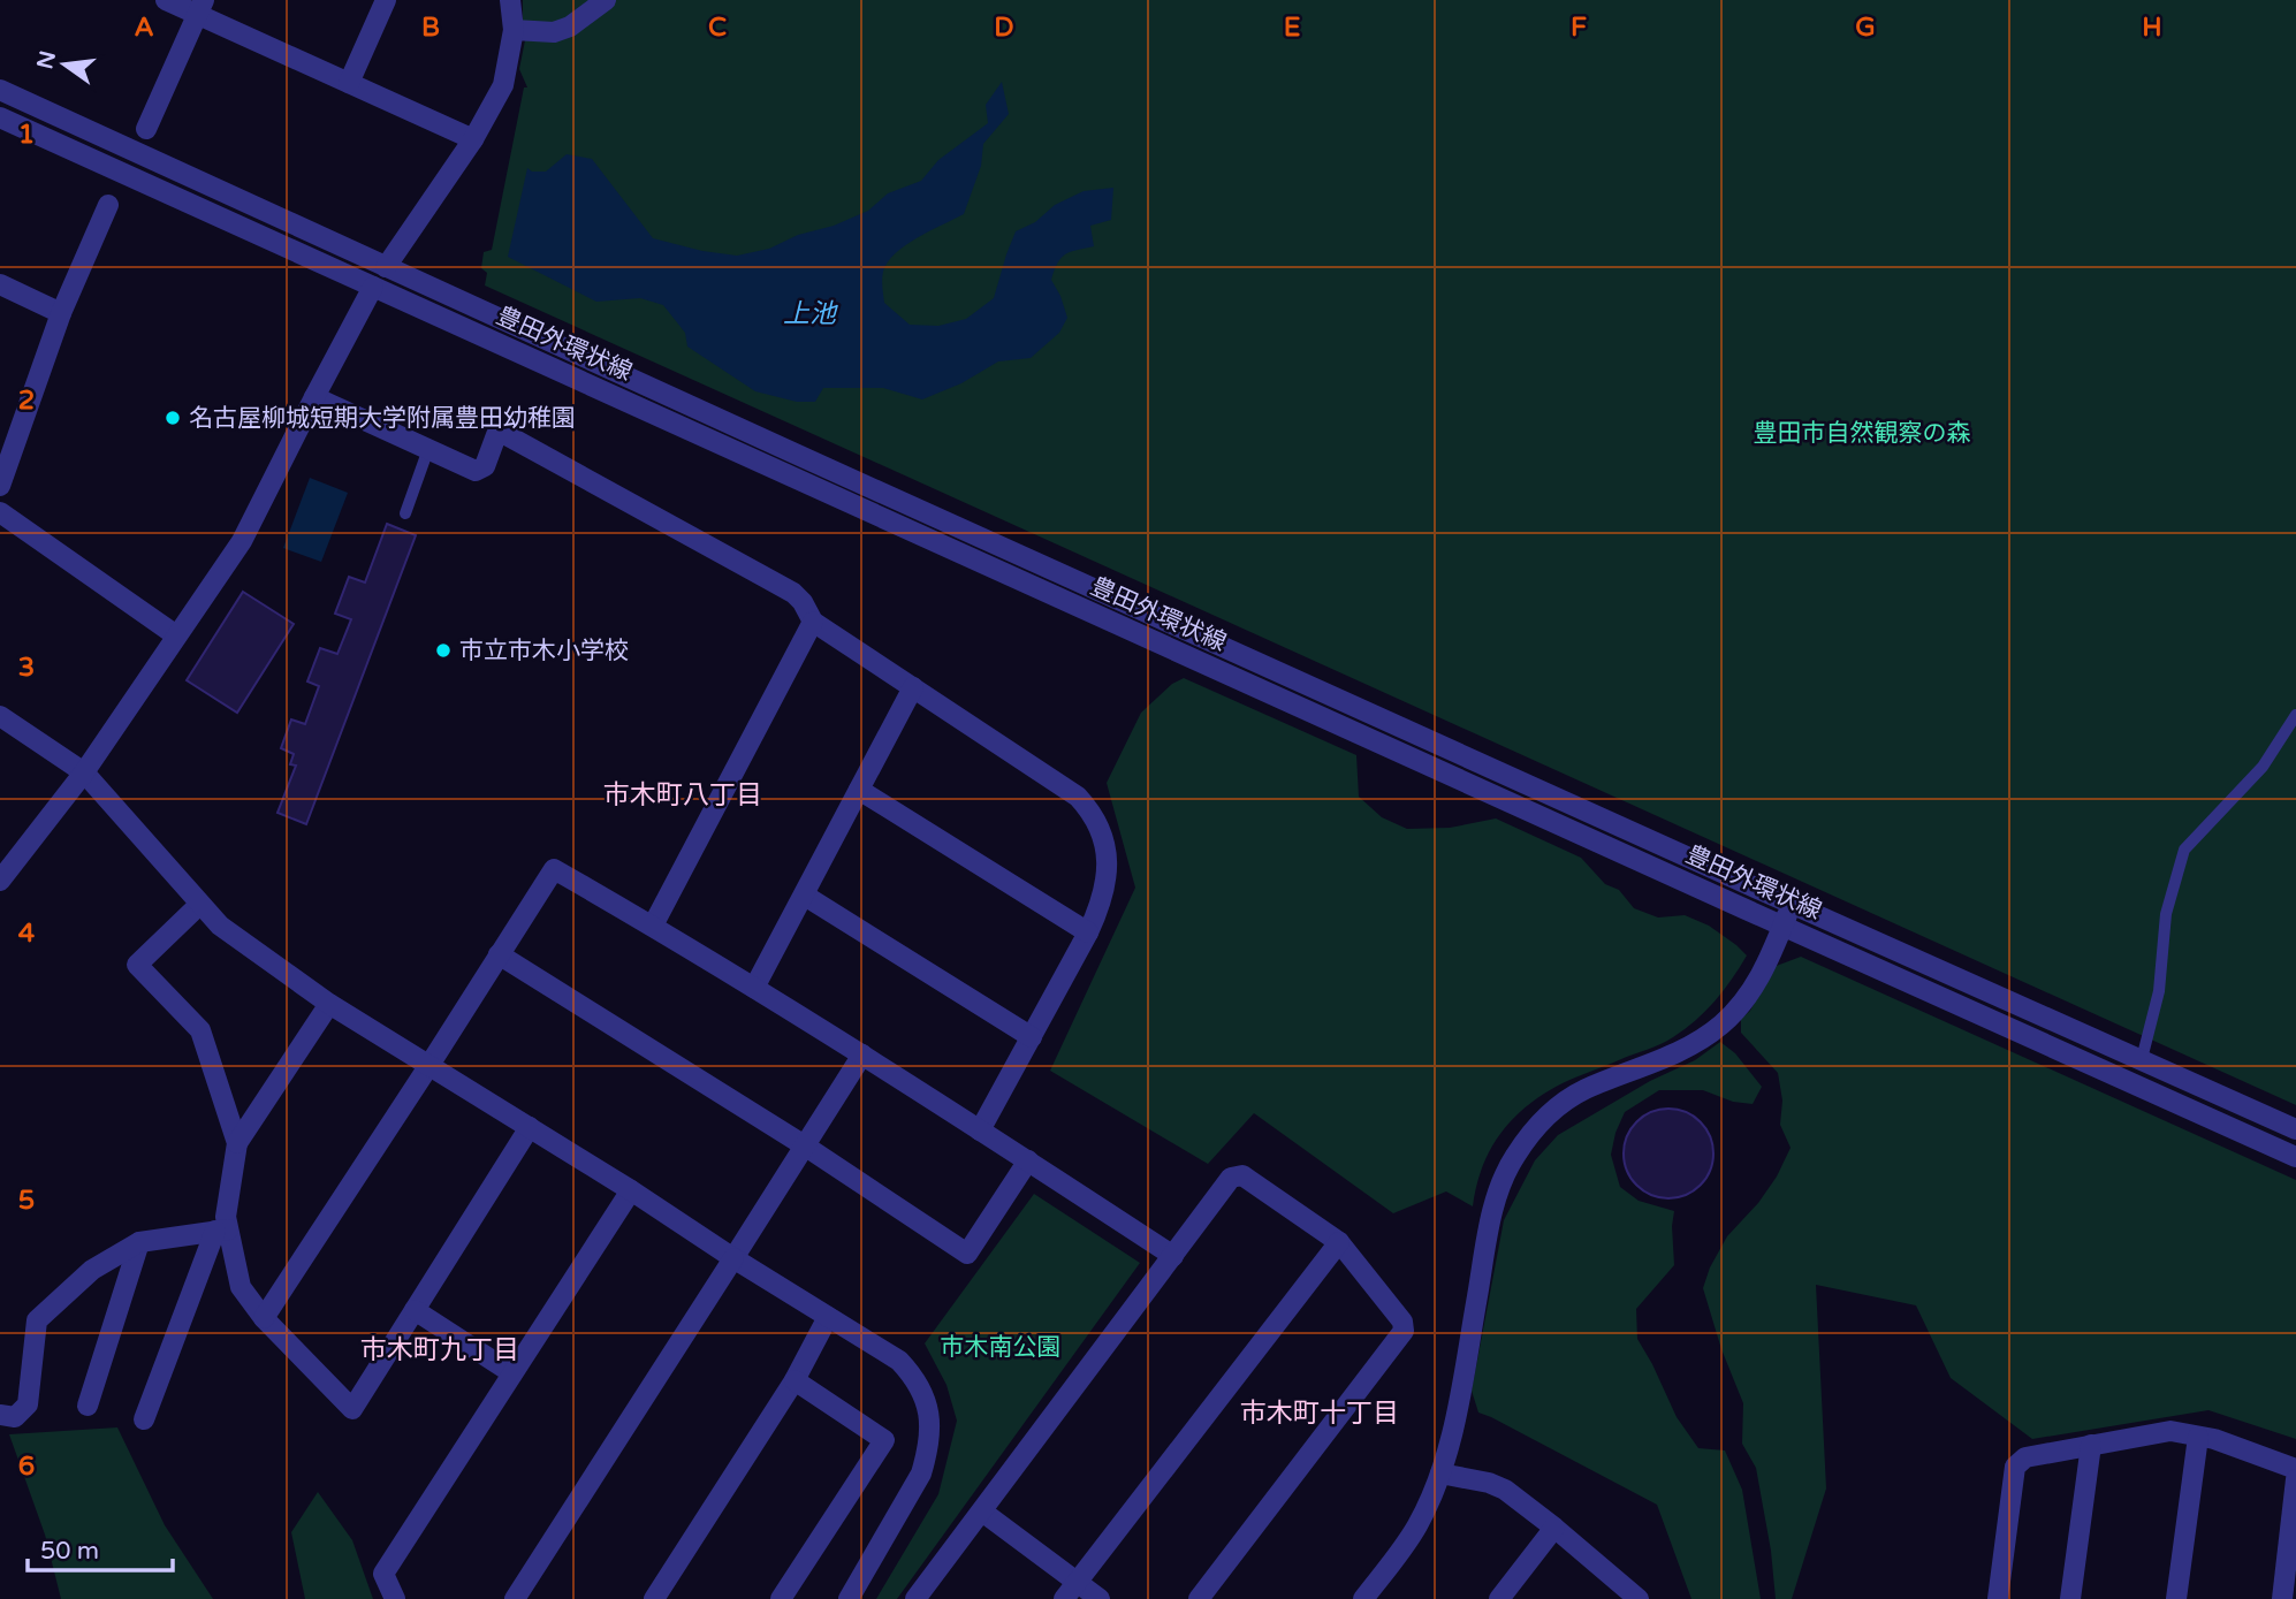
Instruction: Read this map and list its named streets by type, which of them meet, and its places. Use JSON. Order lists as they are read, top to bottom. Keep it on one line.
{"streets":{"street":["豊田外環状線"]},"districts":["市木町八丁目","市木町九丁目","市木町十丁目"],"water":["上池"],"parks":["豊田市自然観察の森","市木南公園"],"places":["名古屋柳城短期大学附属豊田幼稚園","市立市木小学校"],"scale_bar":"50 m","north":"left","grid":{"columns":["A","B","C","D","E","F","G","H"],"rows":["1","2","3","4","5","6"]}}
